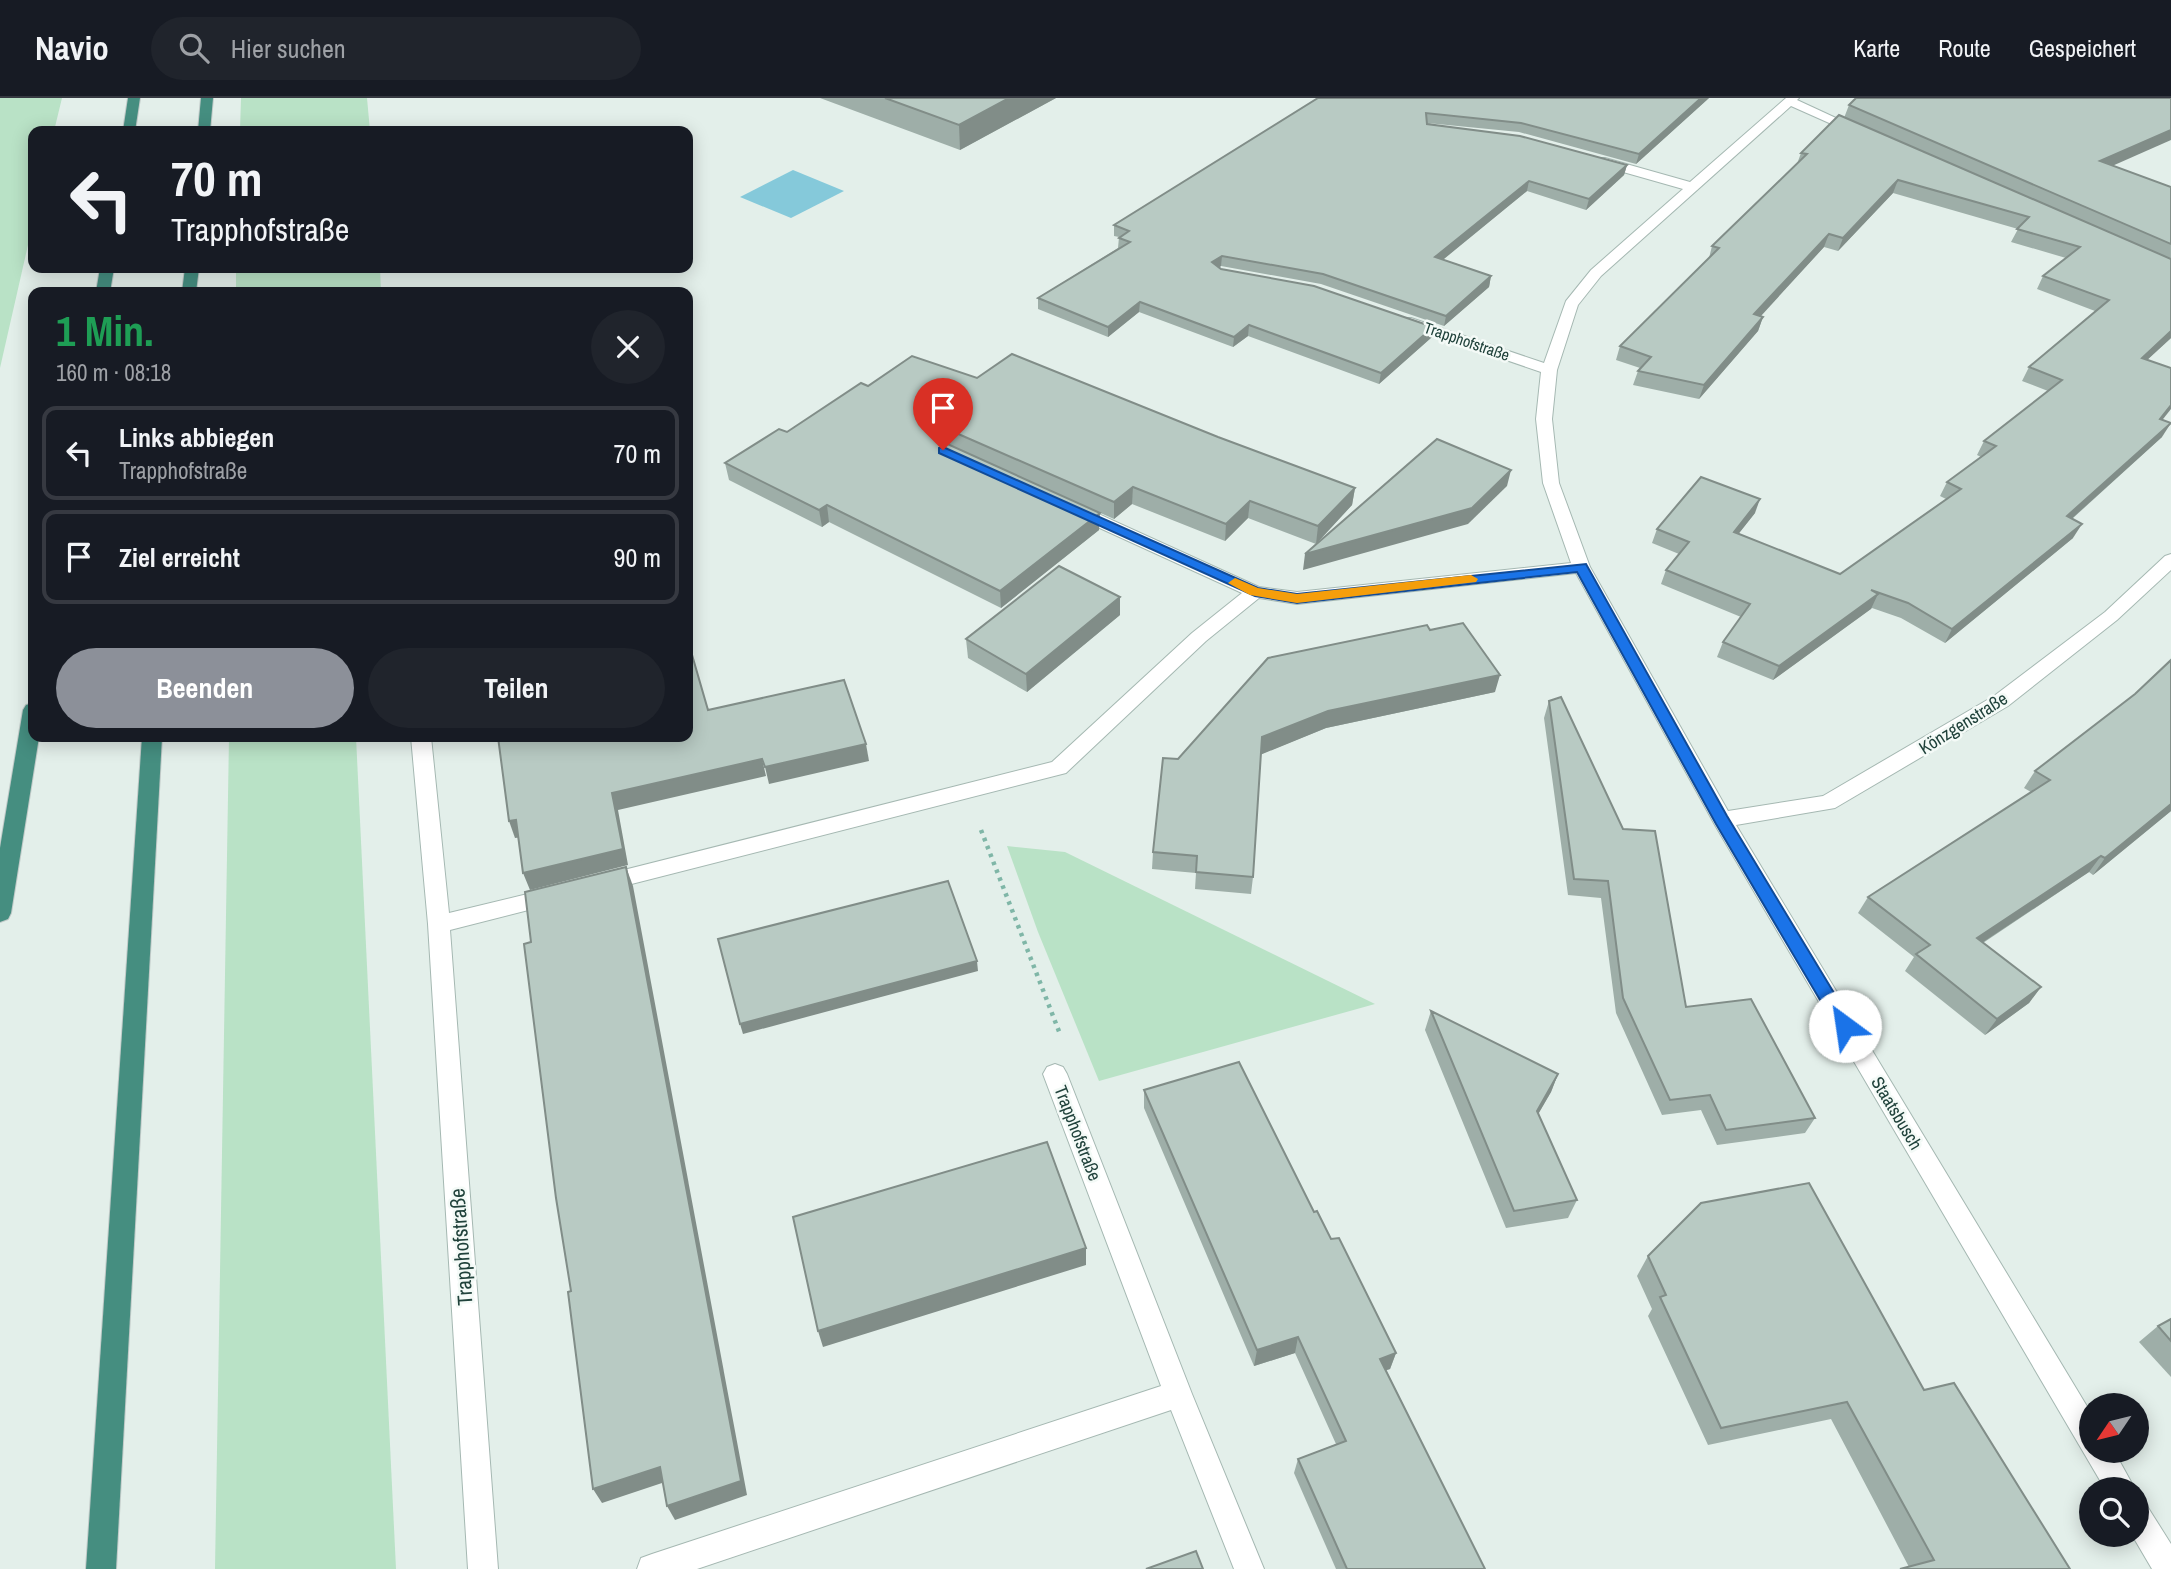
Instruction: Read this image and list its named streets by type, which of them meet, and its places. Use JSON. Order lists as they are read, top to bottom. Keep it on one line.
{"streets":{"street":["Trapphofstraße","Könzgenstraße","Staatsbusch"]},"crossings":[["Könzgenstraße","Staatsbusch"]],"north":"bottom left","page":{"header":"Navio","search":"Hier suchen","nav":["Karte","Route","Gespeichert"],"turn":["70 m","Trapphofstraße"],"heading":["1 Min.","160 m · 08:18"],"list":[{"name":"Links abbiegen","note":"Trapphofstraße","value":"70 m"},{"name":"Ziel erreicht","value":"90 m"}],"buttons":["Beenden","Teilen"]}}
